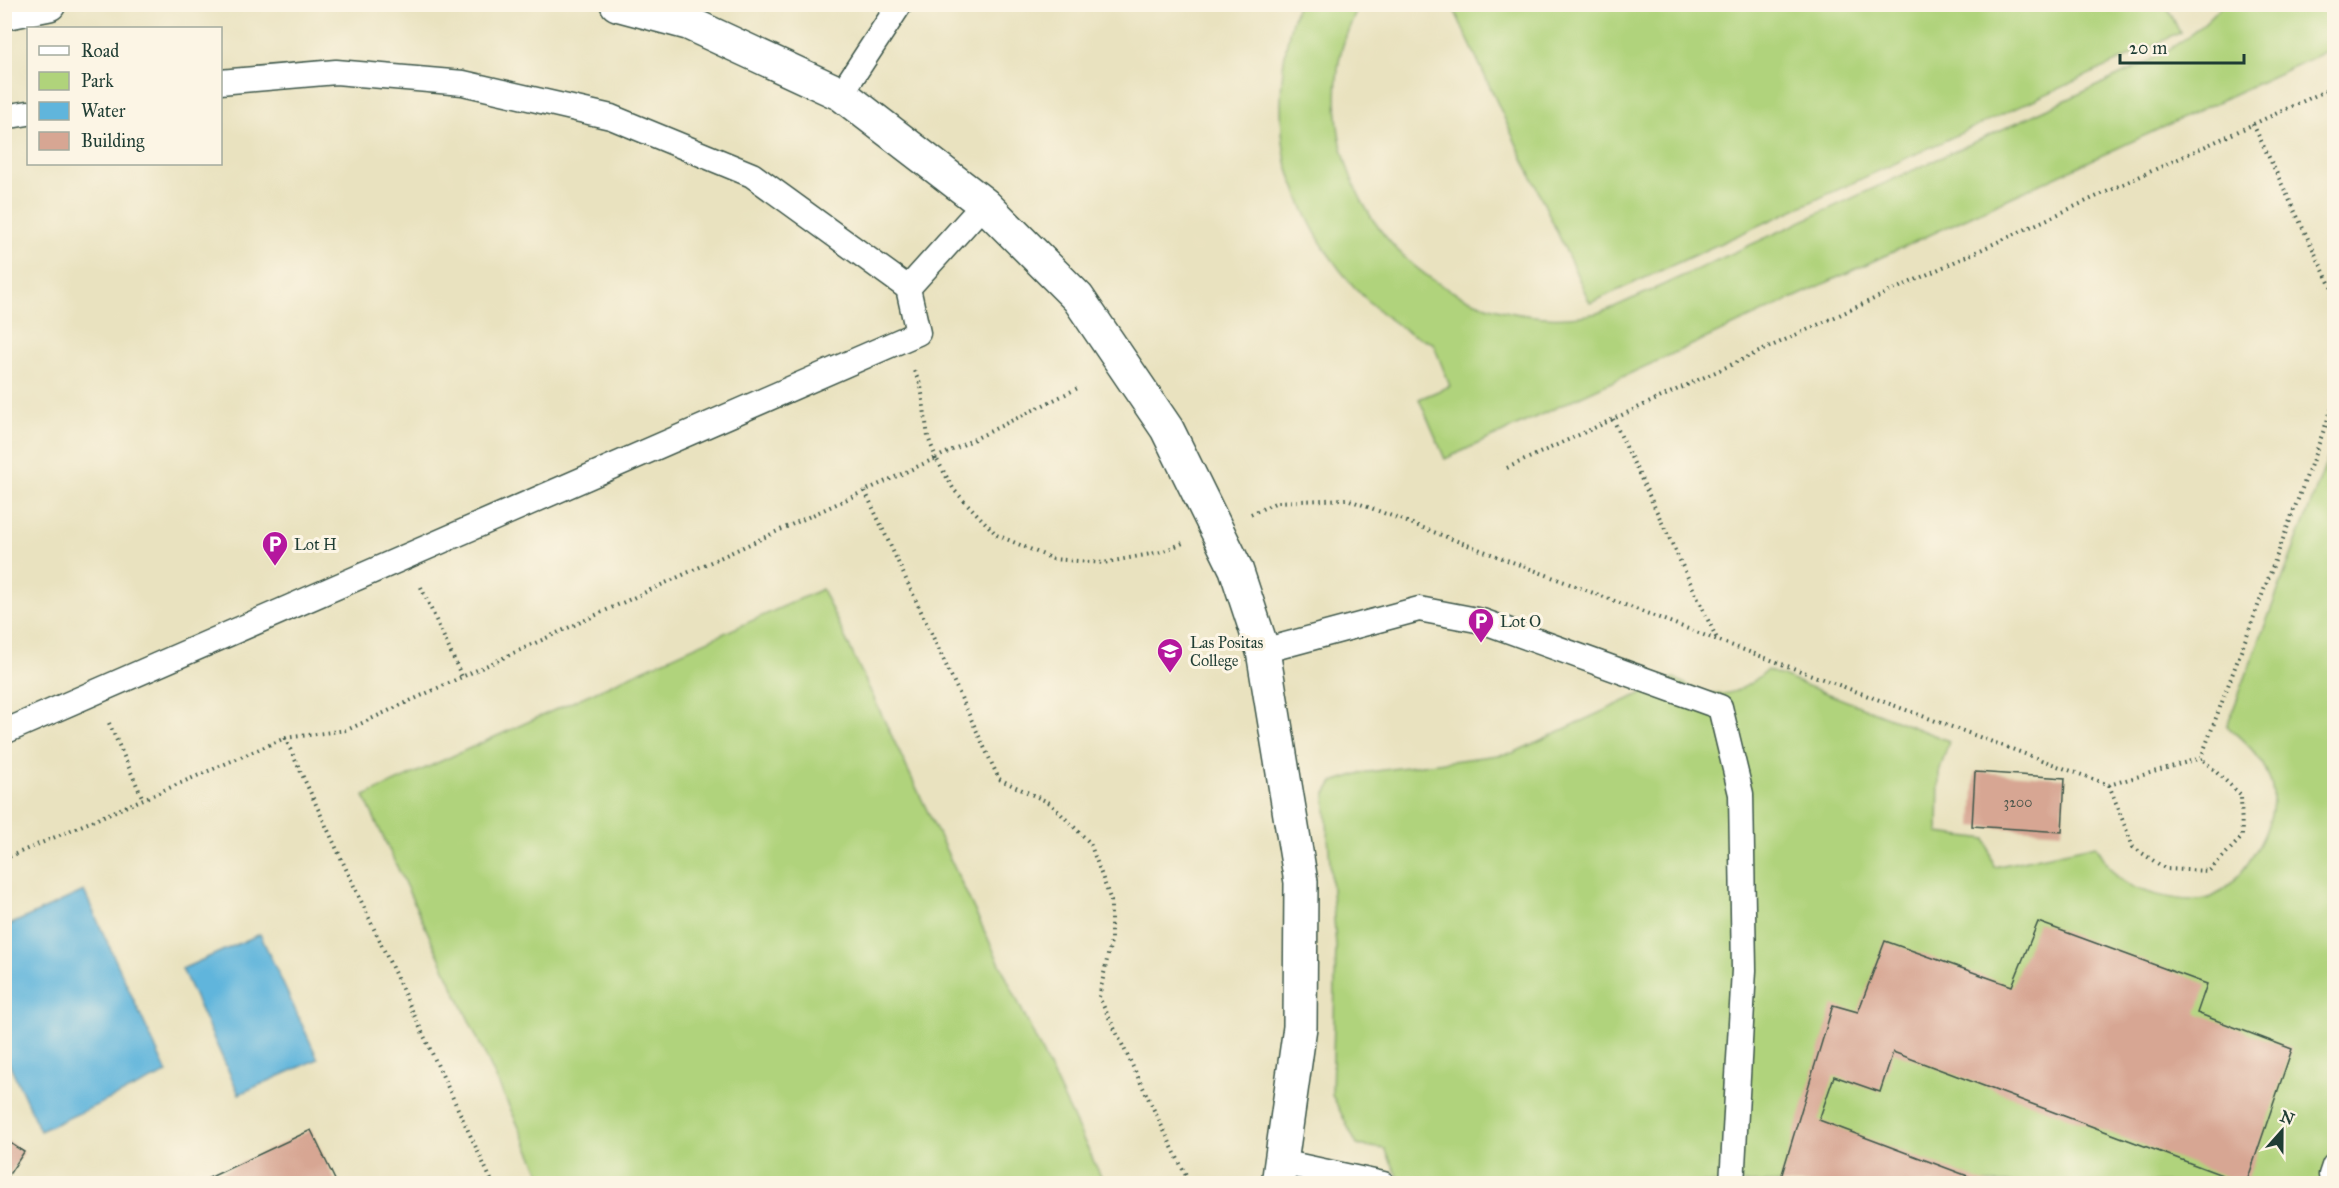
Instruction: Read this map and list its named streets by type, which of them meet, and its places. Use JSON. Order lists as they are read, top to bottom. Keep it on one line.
{"places":{"parking":["Lot H","Lot O"],"school or university":["Las Positas College"]},"house_numbers":["3200"],"legend":["Road","Park","Water","Building"],"scale_bar":"20 m","north":"top"}
